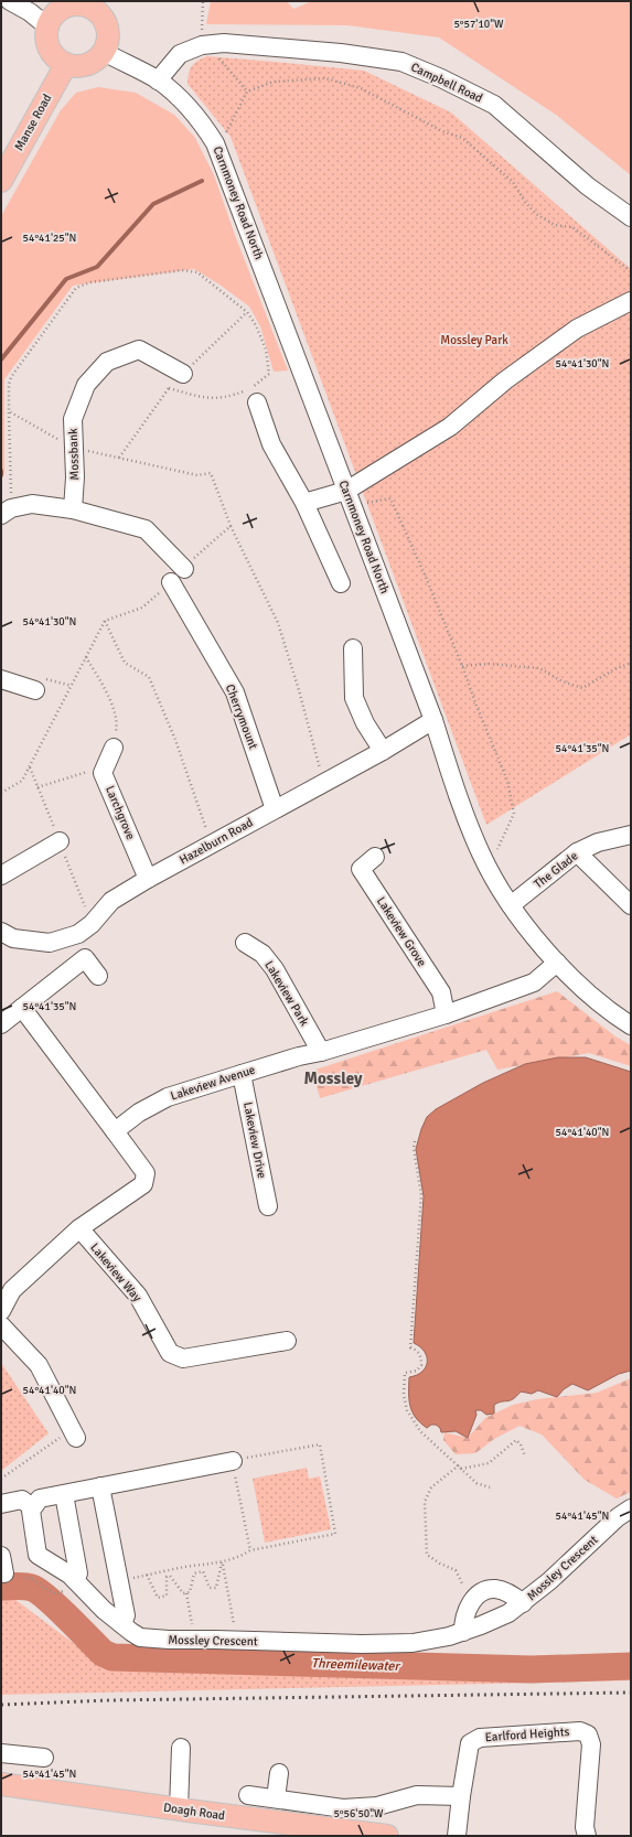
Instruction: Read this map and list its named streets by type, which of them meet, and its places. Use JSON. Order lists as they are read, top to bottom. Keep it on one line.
{"streets":{"main road":["Manse Road","Doagh Road"],"street":["Campbell Road","Carnmoney Road North","Mossbank","Cherrymount","Larchgrove","Hazelburn Road","The Glade","Lakeview Grove","Lakeview Park","Lakeview Avenue","Lakeview Drive","Lakeview Way","Mossley Crescent","Earlford Heights"]},"crossings":[["Campbell Road","Carnmoney Road North"],["Manse Road","Carnmoney Road North"],["Carnmoney Road North","Hazelburn Road"],["Carnmoney Road North","The Glade"],["Carnmoney Road North","Lakeview Avenue"],["Cherrymount","Hazelburn Road"],["Larchgrove","Hazelburn Road"],["Lakeview Grove","Lakeview Avenue"],["Lakeview Park","Lakeview Avenue"],["Lakeview Avenue","Lakeview Drive"]],"districts":["Mossley"],"water":["Threemilewater"],"parks":["Mossley Park"],"coordinates":["5°57'10\"W","54°41'25\"N","54°41'30\"N","54°41'35\"N","54°41'40\"N","54°41'45\"N","5°56'50\"W"]}
